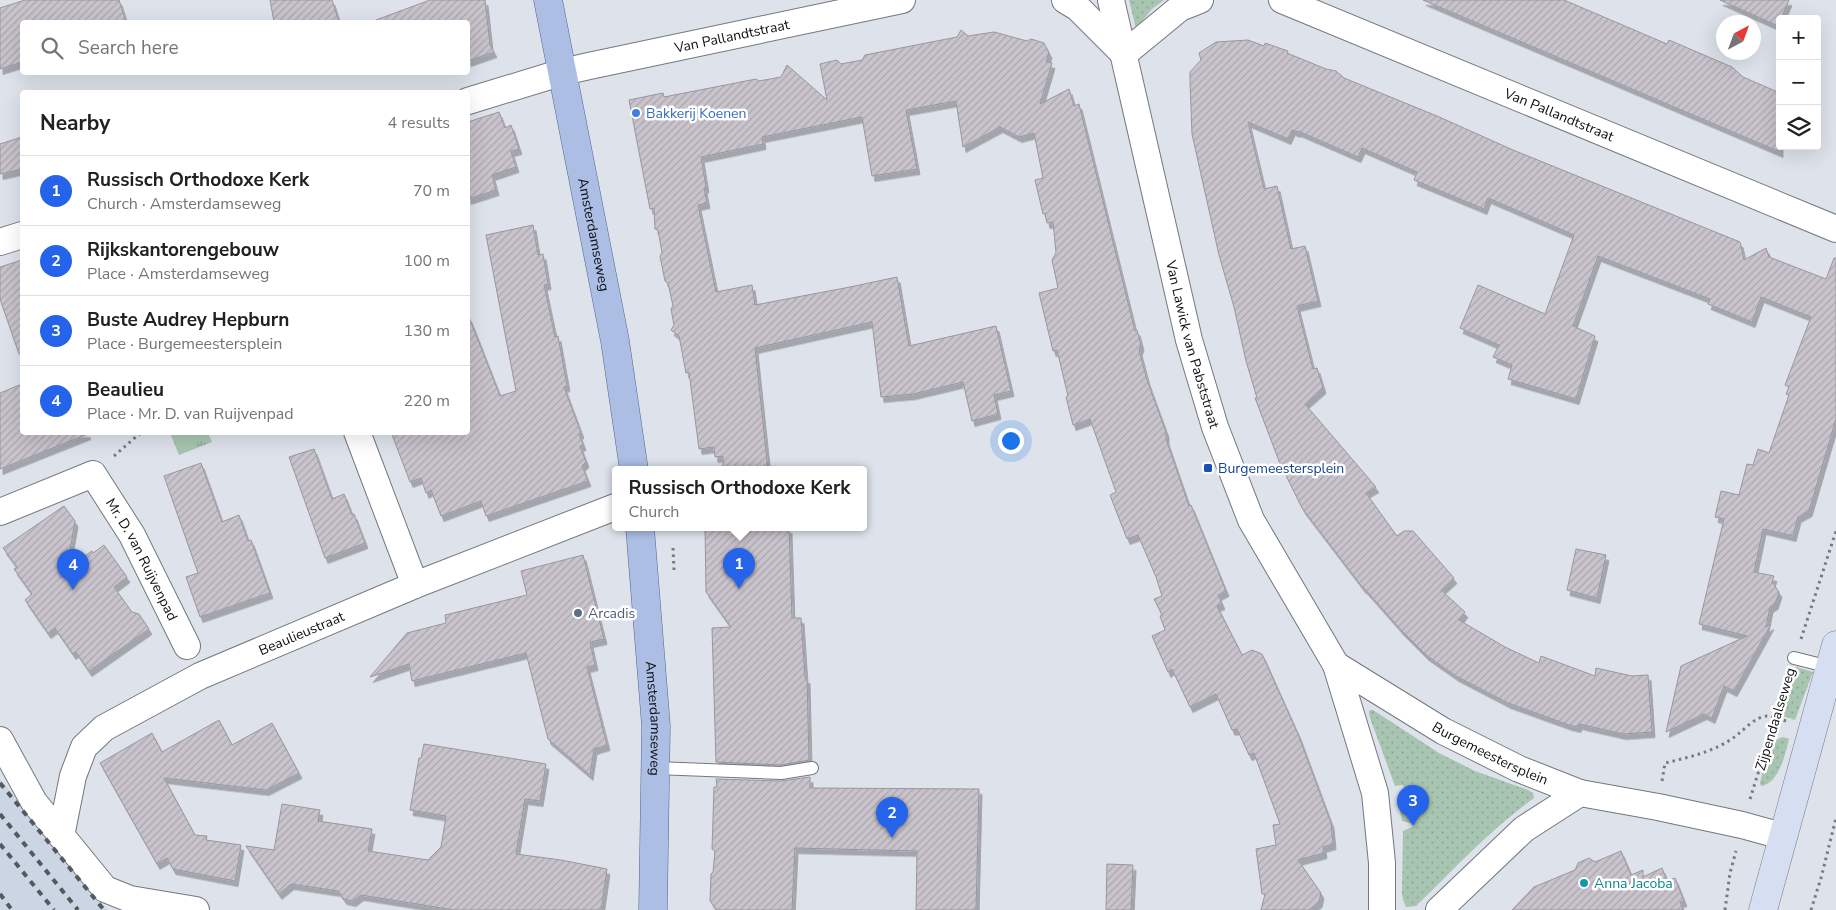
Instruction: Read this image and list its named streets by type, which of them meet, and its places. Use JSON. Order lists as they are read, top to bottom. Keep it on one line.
{"streets":{"main road":["Amsterdamseweg"],"street":["Van Pallandtstraat","Van Lawick van Pabststraat","Mr. D. van Ruijvenpad","Beaulieustraat","Burgemeestersplein"],"path":["Zijpendaalseweg"]},"crossings":[["Van Pallandtstraat","Amsterdamseweg"],["Van Lawick van Pabststraat","Burgemeestersplein"],["Zijpendaalseweg","Burgemeestersplein"]],"places":{"other":["Bakkerij Koenen","Arcadis","Anna Jacoba"],"transit":["Burgemeestersplein"]},"north":"top right","page":{"map_buttons":["+","−"],"search":"Search here","heading":["Nearby","4 results"],"list":[{"mark":"1","name":"Russisch Orthodoxe Kerk","note":"Church · Amsterdamseweg","value":"70 m"},{"mark":"2","name":"Rijkskantorengebouw","note":"Place · Amsterdamseweg","value":"100 m"},{"mark":"3","name":"Buste Audrey Hepburn","note":"Place · Burgemeestersplein","value":"130 m"},{"mark":"4","name":"Beaulieu","note":"Place · Mr. D. van Ruijvenpad","value":"220 m"}],"popup":["Russisch Orthodoxe Kerk","Church"],"pins":["1","4","3","2"]}}
